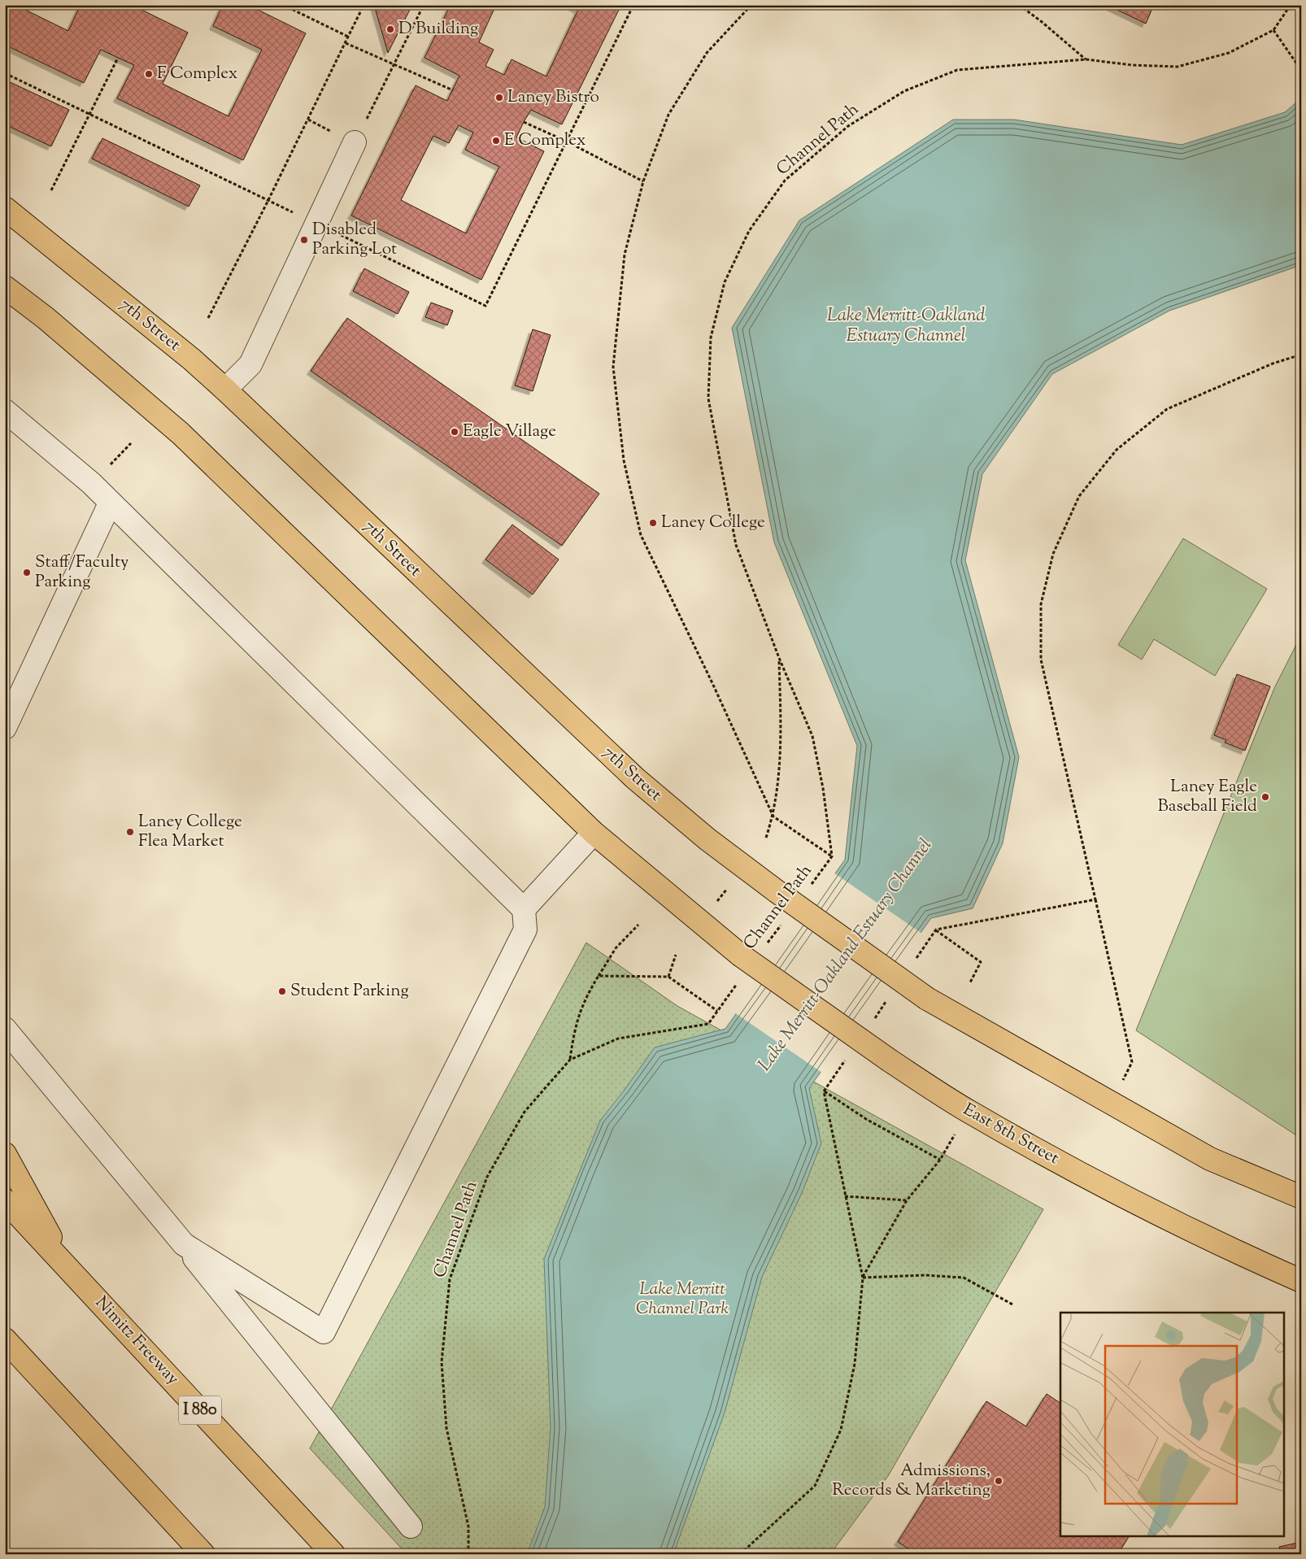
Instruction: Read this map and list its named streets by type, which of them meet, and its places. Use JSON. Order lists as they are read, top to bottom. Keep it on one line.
{"streets":{"main road":["7th Street","East 8th Street","Nimitz Freeway","I 880"],"path":["Channel Path"]},"water":["Lake Merritt-Oakland Estuary Channel"],"parks":["Lake Merritt Channel Park"],"places":["D Building","F Complex","Laney Bistro","E Complex","Disabled Parking Lot","Eagle Village","Laney College","Staff/Faculty Parking","Laney Eagle Baseball Field","Laney College Flea Market","Student Parking","Admissions, Records & Marketing"]}
